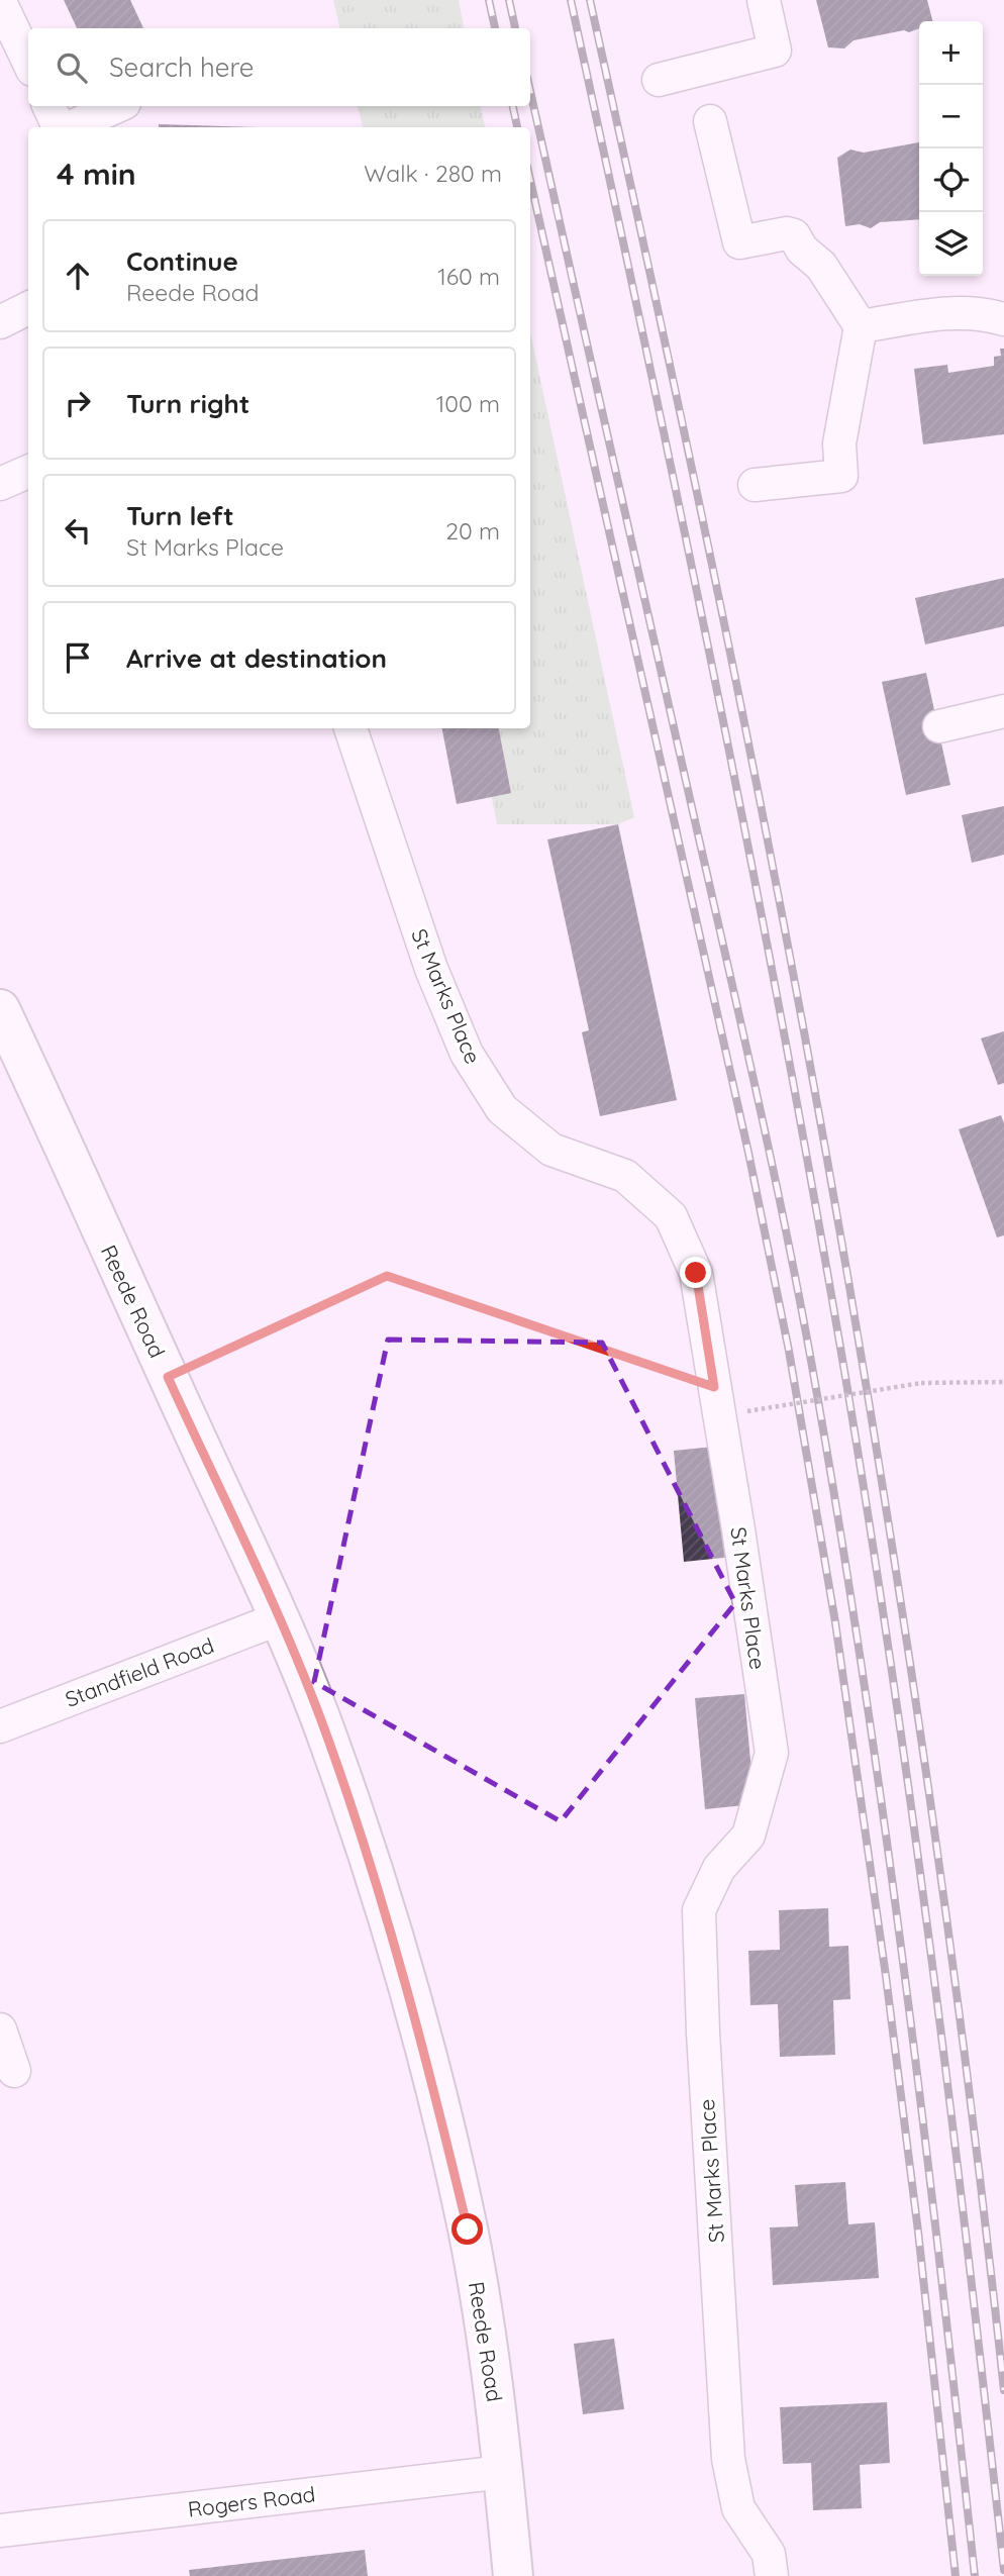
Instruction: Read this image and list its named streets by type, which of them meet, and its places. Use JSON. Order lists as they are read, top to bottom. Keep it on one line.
{"streets":{"street":["St Marks Place","Reede Road","Standfield Road","Rogers Road"]},"crossings":[["Reede Road","Standfield Road"],["Reede Road","Rogers Road"]],"page":{"map_buttons":["+","−"],"search":"Search here","heading":["4 min","Walk · 280 m"],"list":[["Continue","Reede Road","160 m"],["Turn right","100 m"],["Turn left","St Marks Place","20 m"],"Arrive at destination"]}}
